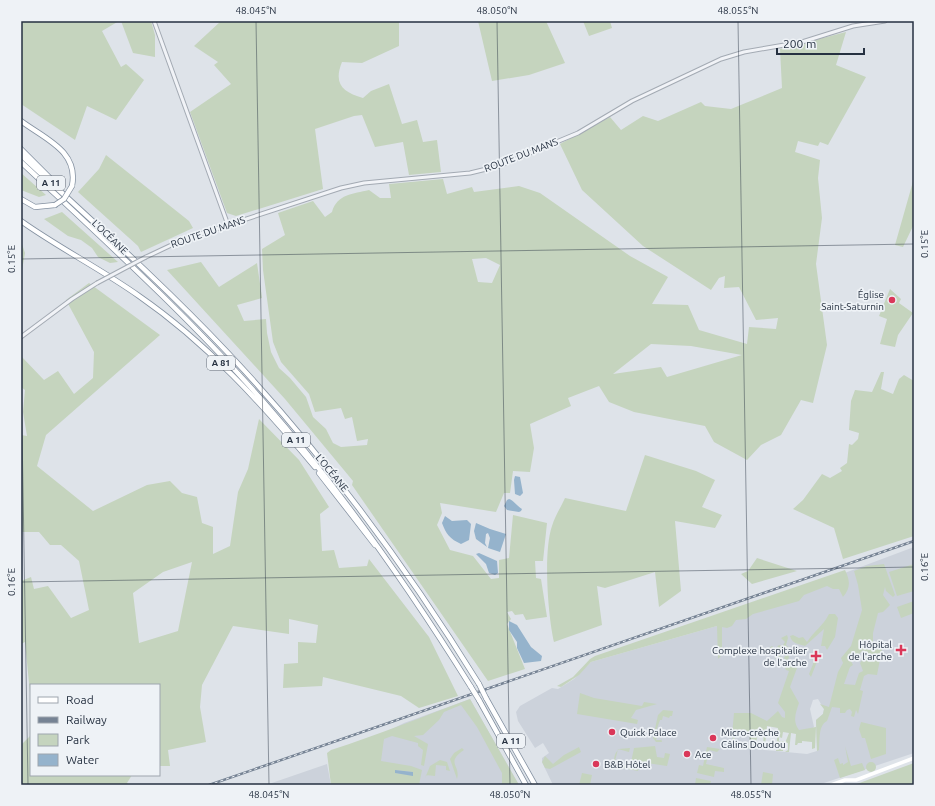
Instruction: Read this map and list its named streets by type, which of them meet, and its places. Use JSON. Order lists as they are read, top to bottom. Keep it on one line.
{"streets":{"highway":["A 11","L’OCÉANE","A 81"],"street":["ROUTE DU MANS"]},"crossings":[["L’OCÉANE","A 81"]],"places":{"other":["Église Saint-Saturnin","Quick Palace","Micro-crèche Câlins Doudou","Ace","B&B Hôtel"],"health":["Hôpital de l'arche","Complexe hospitalier de l'arche"]},"legend":["Road","Railway","Park","Water"],"scale_bar":"200 m","coordinates":["48.045°N","48.050°N","48.055°N","0.15°E","0.16°E"]}
